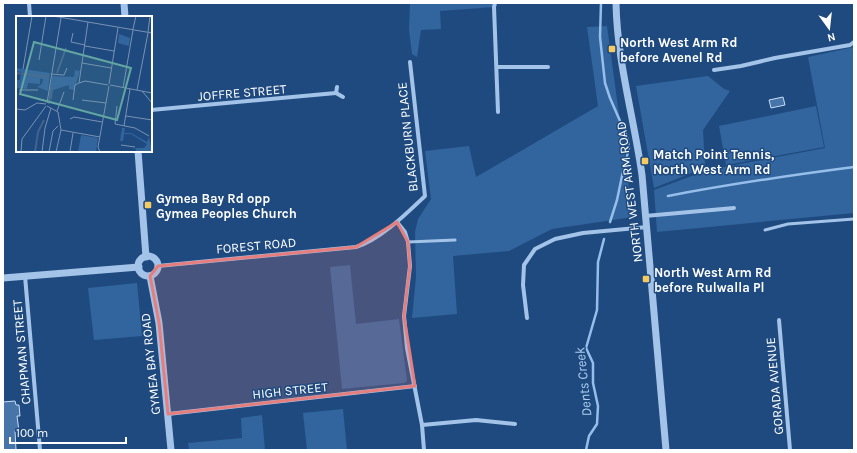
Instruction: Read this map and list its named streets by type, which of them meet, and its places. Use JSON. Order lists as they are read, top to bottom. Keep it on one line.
{"streets":{"street":["JOFFRE STREET","BLACKBURN PLACE","NORTH WEST ARM ROAD","FOREST ROAD","CHAPMAN STREET","GYMEA BAY ROAD","GORADA AVENUE","HIGH STREET"]},"crossings":[["BLACKBURN PLACE","FOREST ROAD"],["FOREST ROAD","GYMEA BAY ROAD"],["GYMEA BAY ROAD","HIGH STREET"]],"water":["Dents Creek"],"places":{"transit":["North West Arm Rd before Avenel Rd","Match Point Tennis, North West Arm Rd","Gymea Bay Rd opp Gymea Peoples Church","North West Arm Rd before Rulwalla Pl"]},"scale_bar":"100 m","north":"bottom"}
